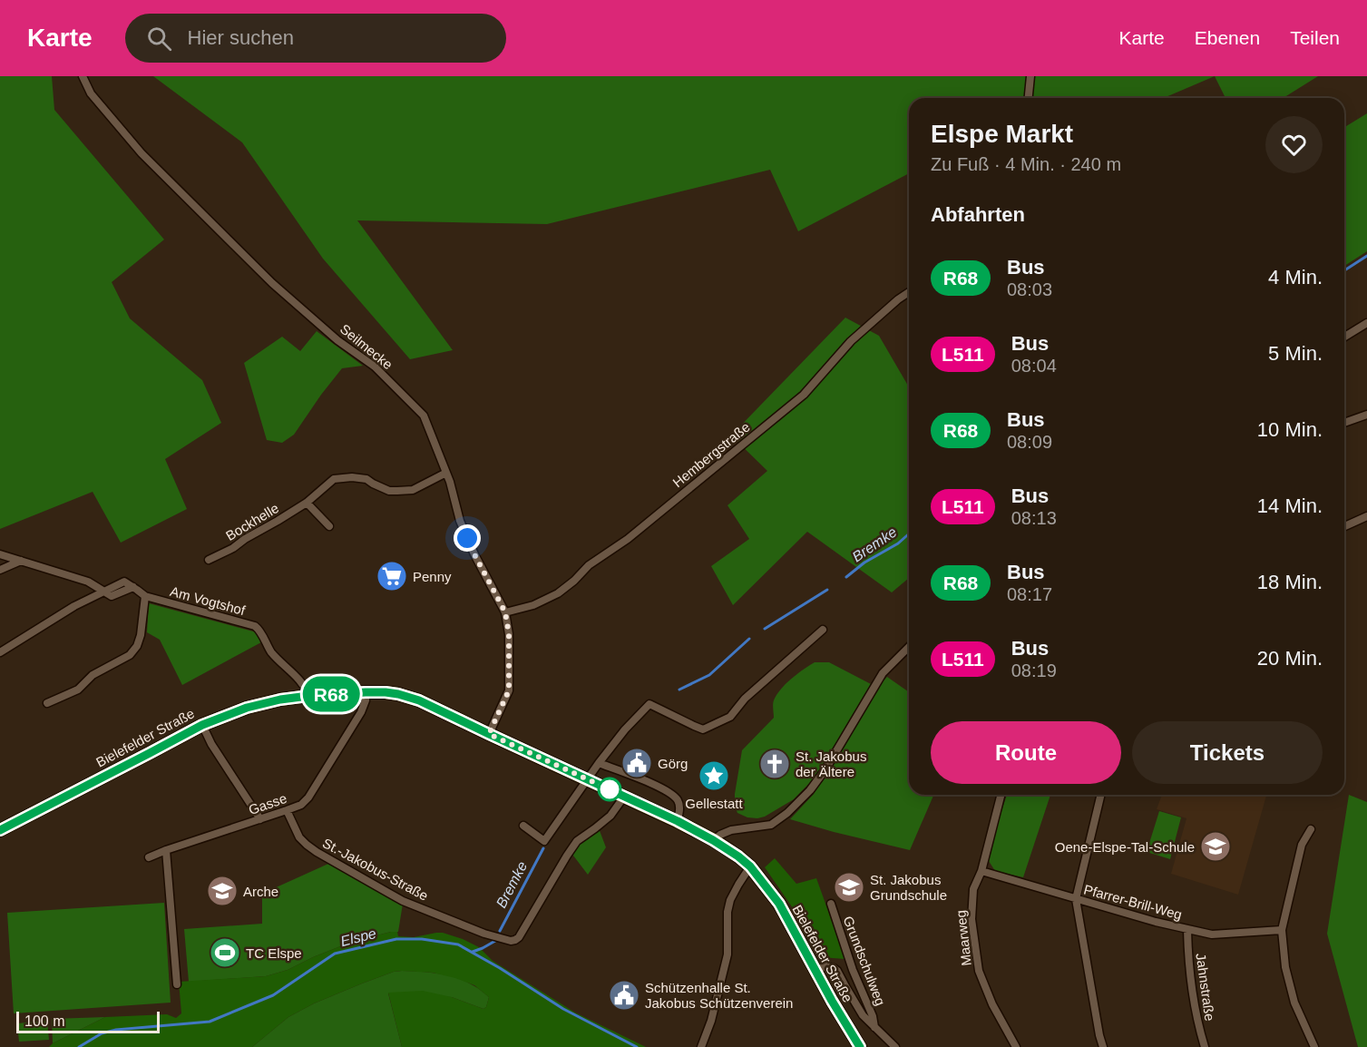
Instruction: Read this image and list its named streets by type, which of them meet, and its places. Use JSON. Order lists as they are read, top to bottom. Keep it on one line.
{"streets":{"main road":["Bielefelder Straße"],"street":["Seilmecke","Hembergstraße","Bockhelle","Am Vogtshof","Gasse","St.-Jakobus-Straße","Pfarrer-Brill-Weg","Maarweg","Grundschulweg","Jahnstraße"]},"crossings":[["Seilmecke","Hembergstraße"],["Seilmecke","Bockhelle"],["Seilmecke","Bielefelder Straße"],["Am Vogtshof","Bielefelder Straße"],["Bielefelder Straße","Gasse"],["Bielefelder Straße","St.-Jakobus-Straße"],["Gasse","St.-Jakobus-Straße"],["Pfarrer-Brill-Weg","Maarweg"],["Pfarrer-Brill-Weg","Jahnstraße"]],"water":["Bremke","Elspe"],"places":{"supermarket":["Penny"],"public building":["Görg","Schützenhalle St. Jakobus Schützenverein"],"church":["St. Jakobus der Ältere"],"place":["Gellestatt"],"school or university":["Oene-Elspe-Tal-Schule","St. Jakobus Grundschule","Arche"],"sports":["TC Elspe"]},"lines":["bus line R68"],"scale_bar":"100 m","page":{"header":"Karte","search":"Hier suchen","nav":["Karte","Ebenen","Teilen"],"on_map":"R68","heading":[["Elspe Markt","Zu Fuß · 4 Min. · 240 m"],"Abfahrten"],"list":[{"mark":"R68","name":"Bus","note":"08:03","value":"4 Min."},{"mark":"L511","name":"Bus","note":"08:04","value":"5 Min."},{"mark":"R68","name":"Bus","note":"08:09","value":"10 Min."},{"mark":"L511","name":"Bus","note":"08:13","value":"14 Min."},{"mark":"R68","name":"Bus","note":"08:17","value":"18 Min."},{"mark":"L511","name":"Bus","note":"08:19","value":"20 Min."}],"buttons":["Route","Tickets"],"scale":"100 m"}}
